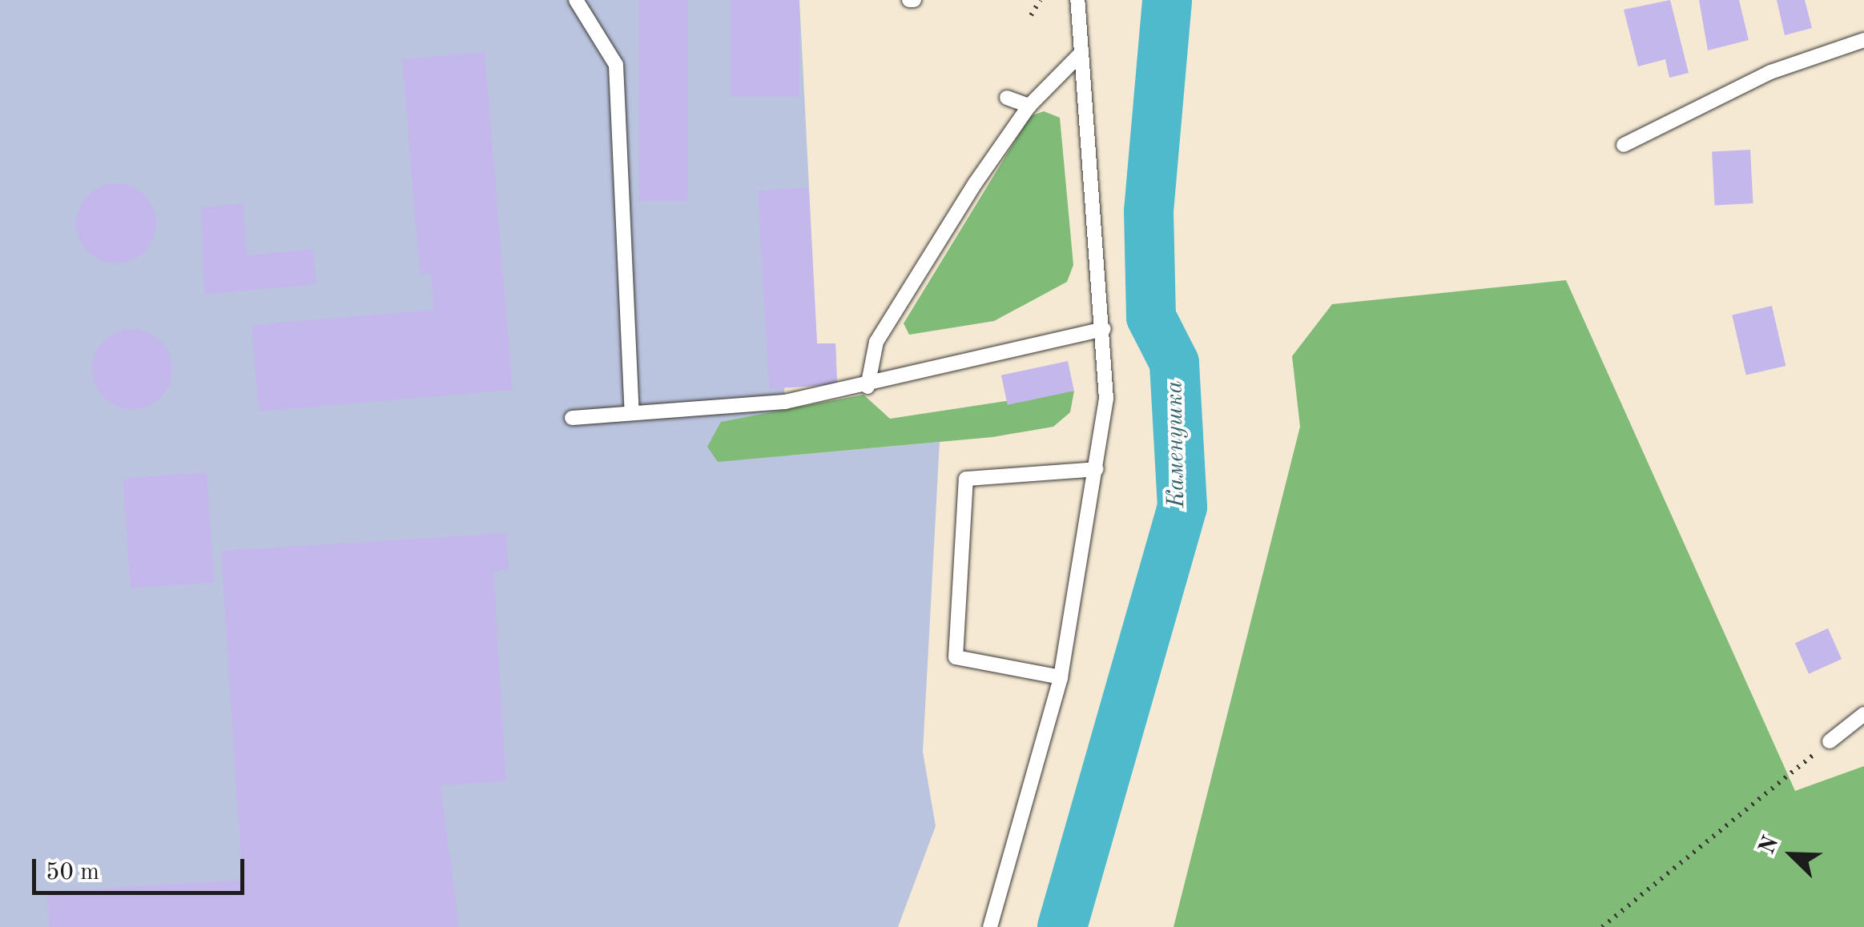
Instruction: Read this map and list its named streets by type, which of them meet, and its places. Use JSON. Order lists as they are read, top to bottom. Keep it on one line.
{"water":["Каменушка"],"scale_bar":"50 m","north":"top left"}
